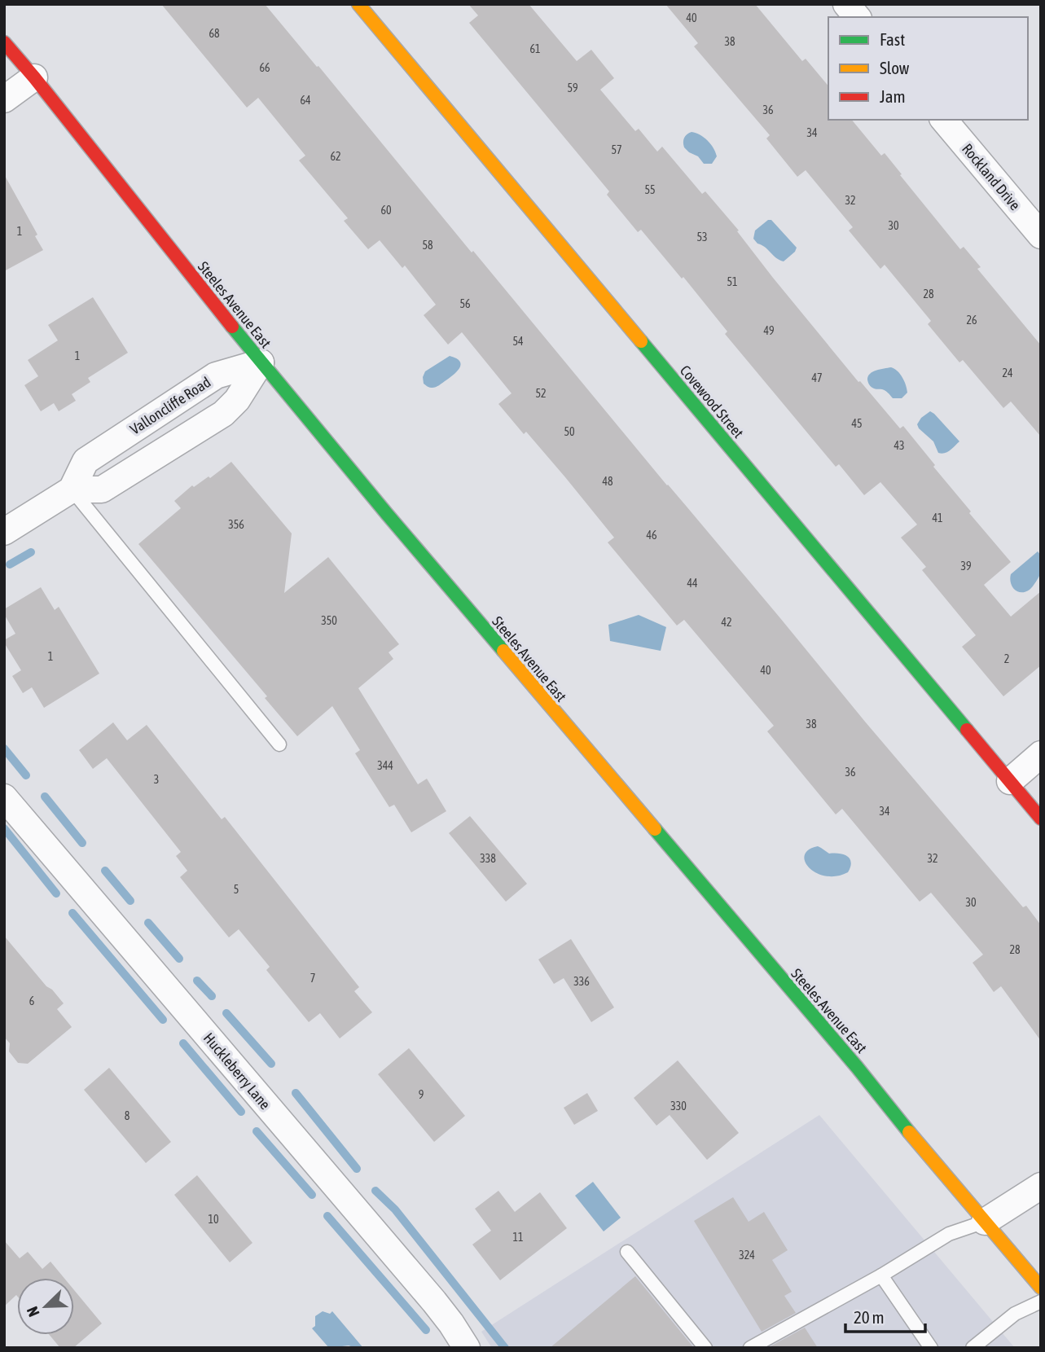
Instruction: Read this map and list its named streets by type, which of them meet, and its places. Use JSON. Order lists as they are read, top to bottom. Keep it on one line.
{"streets":{"main road":["Steeles Avenue East","Covewood Street"],"street":["Rockland Drive","Valloncliffe Road","Huckleberry Lane"]},"crossings":[["Steeles Avenue East","Valloncliffe Road"]],"house_numbers":["40","68","38","61","66","59","64","36","34","57","62","55","32","60","30","1","53","58","51","28","56","26","49","54","1","24","47","52","45","50","43","48","41","356","46","39","44","350","42","1","2","40","38","344","36","3","34","338","32","5","30","28","7","336","6","9","330","8","10","11","324"],"legend":["Fast","Slow","Jam"],"scale_bar":"20 m","north":"bottom left"}
